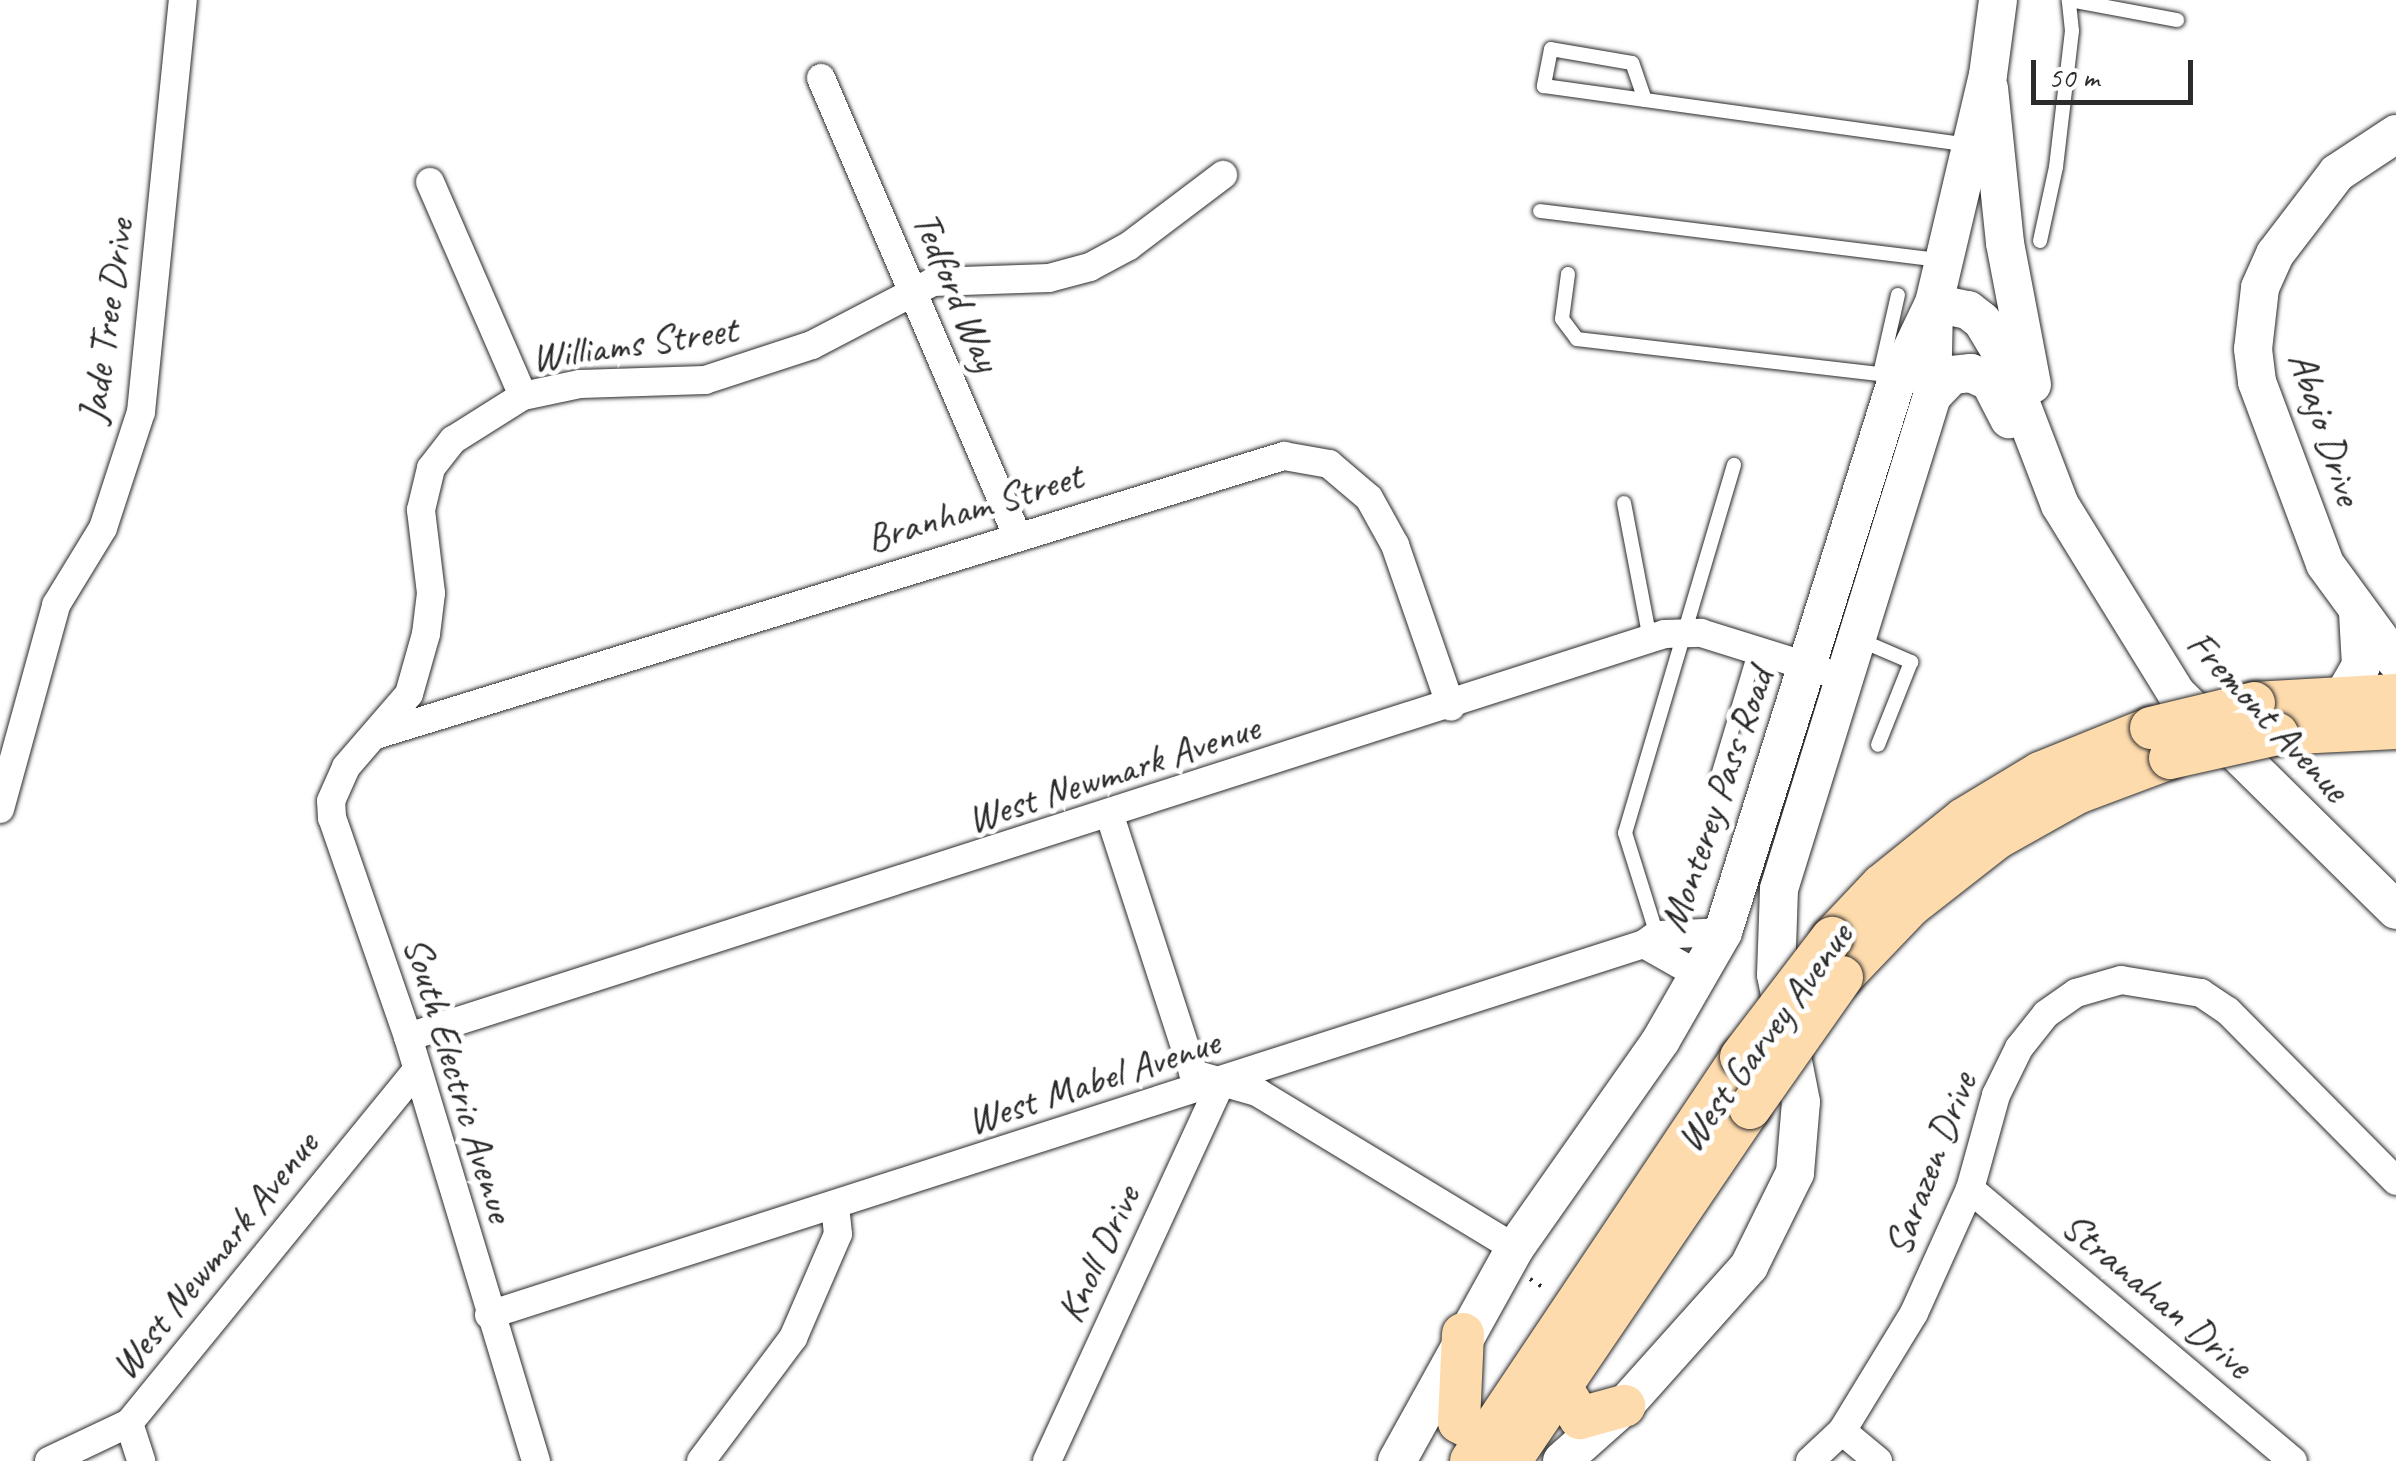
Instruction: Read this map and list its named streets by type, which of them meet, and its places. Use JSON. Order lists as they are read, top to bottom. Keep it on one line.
{"streets":{"main road":["Abajo Drive","Fremont Avenue","Monterey Pass Road","West Garvey Avenue"],"street":["Tedford Way","Jade Tree Drive","Williams Street","Branham Street","West Newmark Avenue","South Electric Avenue","West Mabel Avenue","Sarazen Drive","Knoll Drive","Stranahan Drive"]},"crossings":[["Tedford Way","Williams Street"],["Tedford Way","Branham Street"],["Williams Street","Branham Street"],["Williams Street","South Electric Avenue"],["Branham Street","West Newmark Avenue"],["Branham Street","South Electric Avenue"],["West Newmark Avenue","Monterey Pass Road"],["West Newmark Avenue","South Electric Avenue"],["Monterey Pass Road","West Mabel Avenue"],["South Electric Avenue","West Mabel Avenue"],["West Mabel Avenue","Knoll Drive"],["Sarazen Drive","Stranahan Drive"]],"scale_bar":"50 m"}
